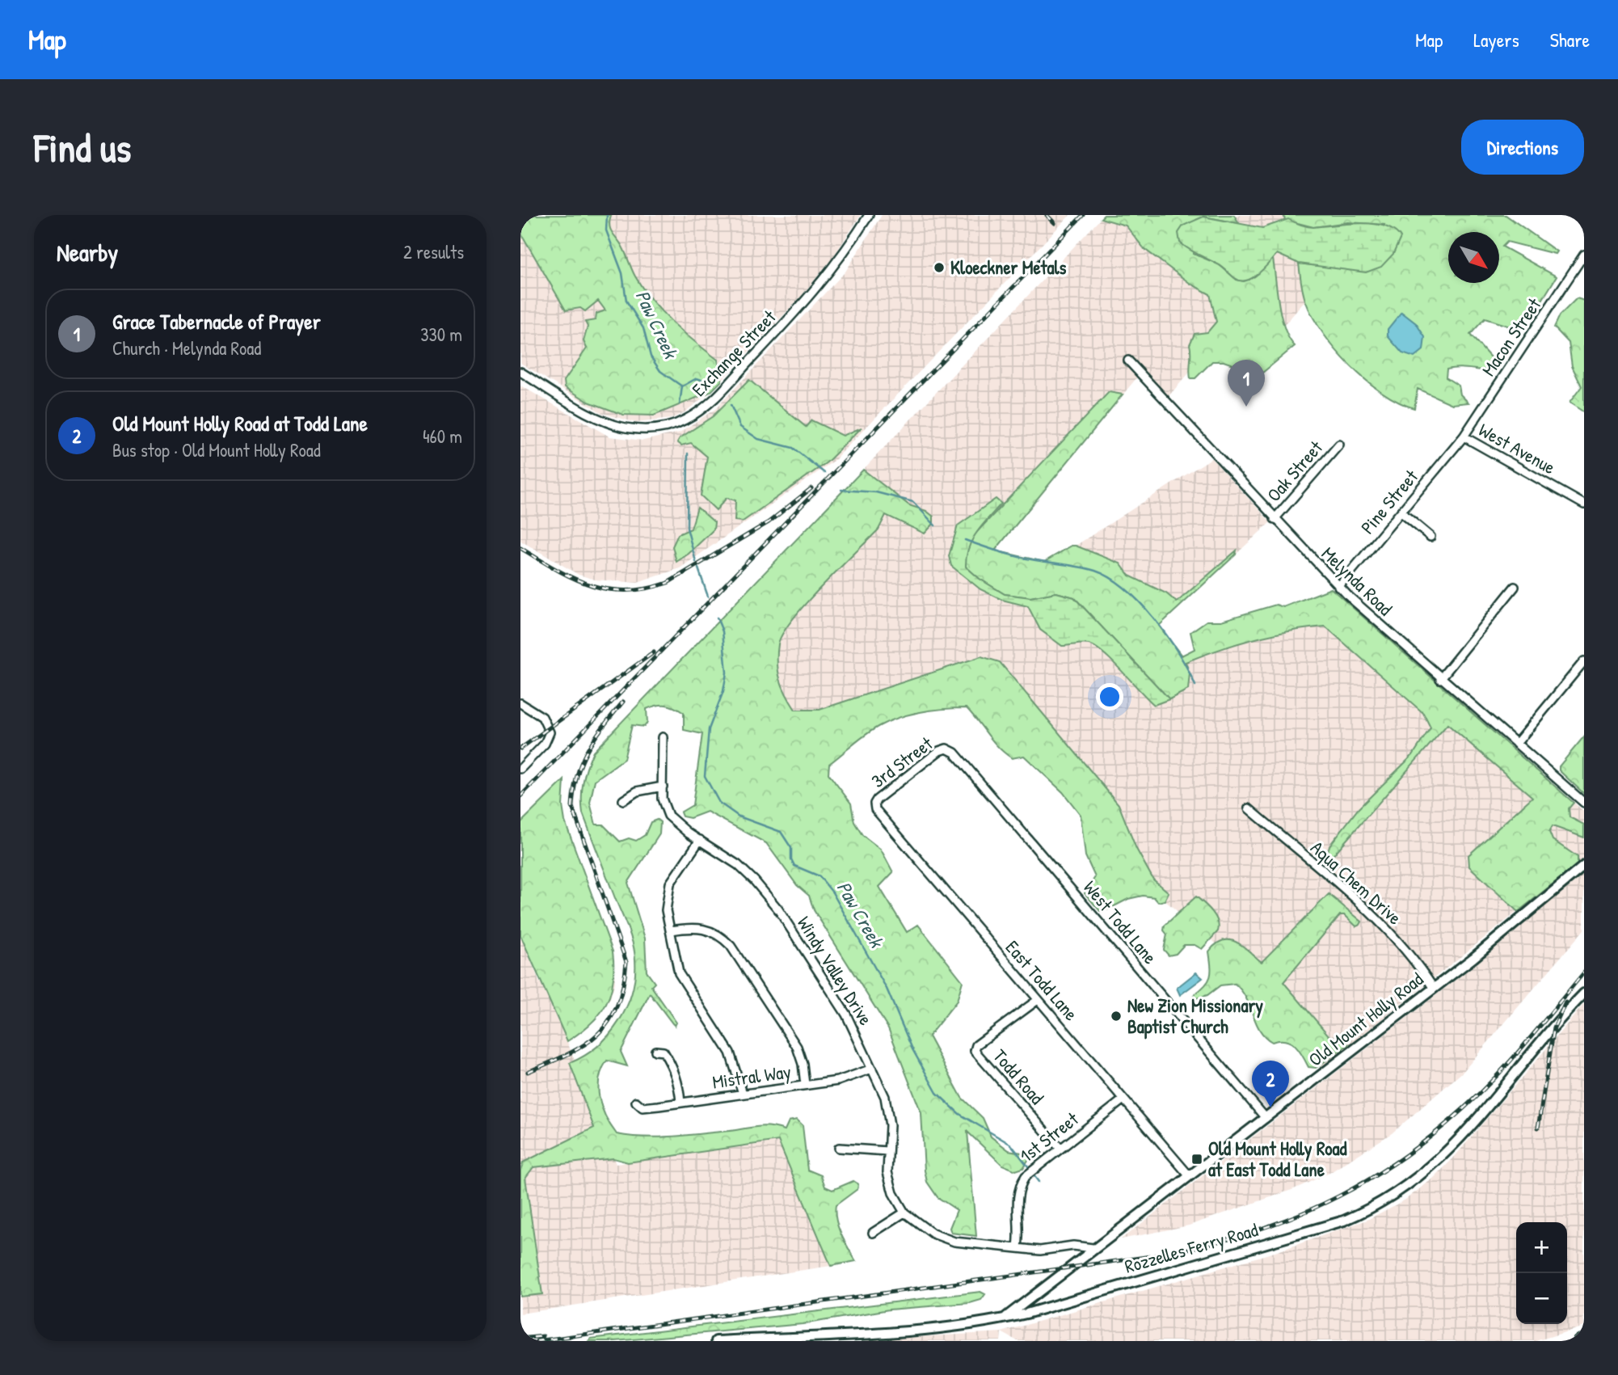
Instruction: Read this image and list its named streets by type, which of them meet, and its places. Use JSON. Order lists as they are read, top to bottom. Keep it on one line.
{"streets":{"street":["Macon Street","Exchange Street","West Avenue","Oak Street","Pine Street","Melynda Road","3rd Street","Aqua Chem Drive","West Todd Lane","Windy Valley Drive","East Todd Lane","Old Mount Holly Road","Mistral Way","Todd Road","1st Street","Rozzelles Ferry Road"]},"crossings":[["Macon Street","West Avenue"],["Macon Street","Pine Street"],["West Avenue","Pine Street"],["Oak Street","Melynda Road"],["Pine Street","Melynda Road"],["3rd Street","West Todd Lane"],["3rd Street","East Todd Lane"],["Aqua Chem Drive","Old Mount Holly Road"],["West Todd Lane","Old Mount Holly Road"],["Windy Valley Drive","Old Mount Holly Road"],["Windy Valley Drive","Mistral Way"],["Windy Valley Drive","1st Street"],["East Todd Lane","Old Mount Holly Road"],["East Todd Lane","Todd Road"],["East Todd Lane","1st Street"],["Old Mount Holly Road","Rozzelles Ferry Road"],["Todd Road","1st Street"]],"water":["Paw Creek"],"places":{"other":["Kloeckner Metals","New Zion Missionary Baptist Church"],"transit":["Old Mount Holly Road at East Todd Lane"]},"north":"bottom right","page":{"header":"Map","nav":["Map","Layers","Share"],"buttons":"Directions","title":"Find us","heading":["Nearby","2 results"],"list":[{"mark":"1","name":"Grace Tabernacle of Prayer","note":"Church · Melynda Road","value":"330 m"},{"mark":"2","name":"Old Mount Holly Road at Todd Lane","note":"Bus stop · Old Mount Holly Road","value":"460 m"}],"pins":["1","2"],"map_buttons":["+","−"]}}
